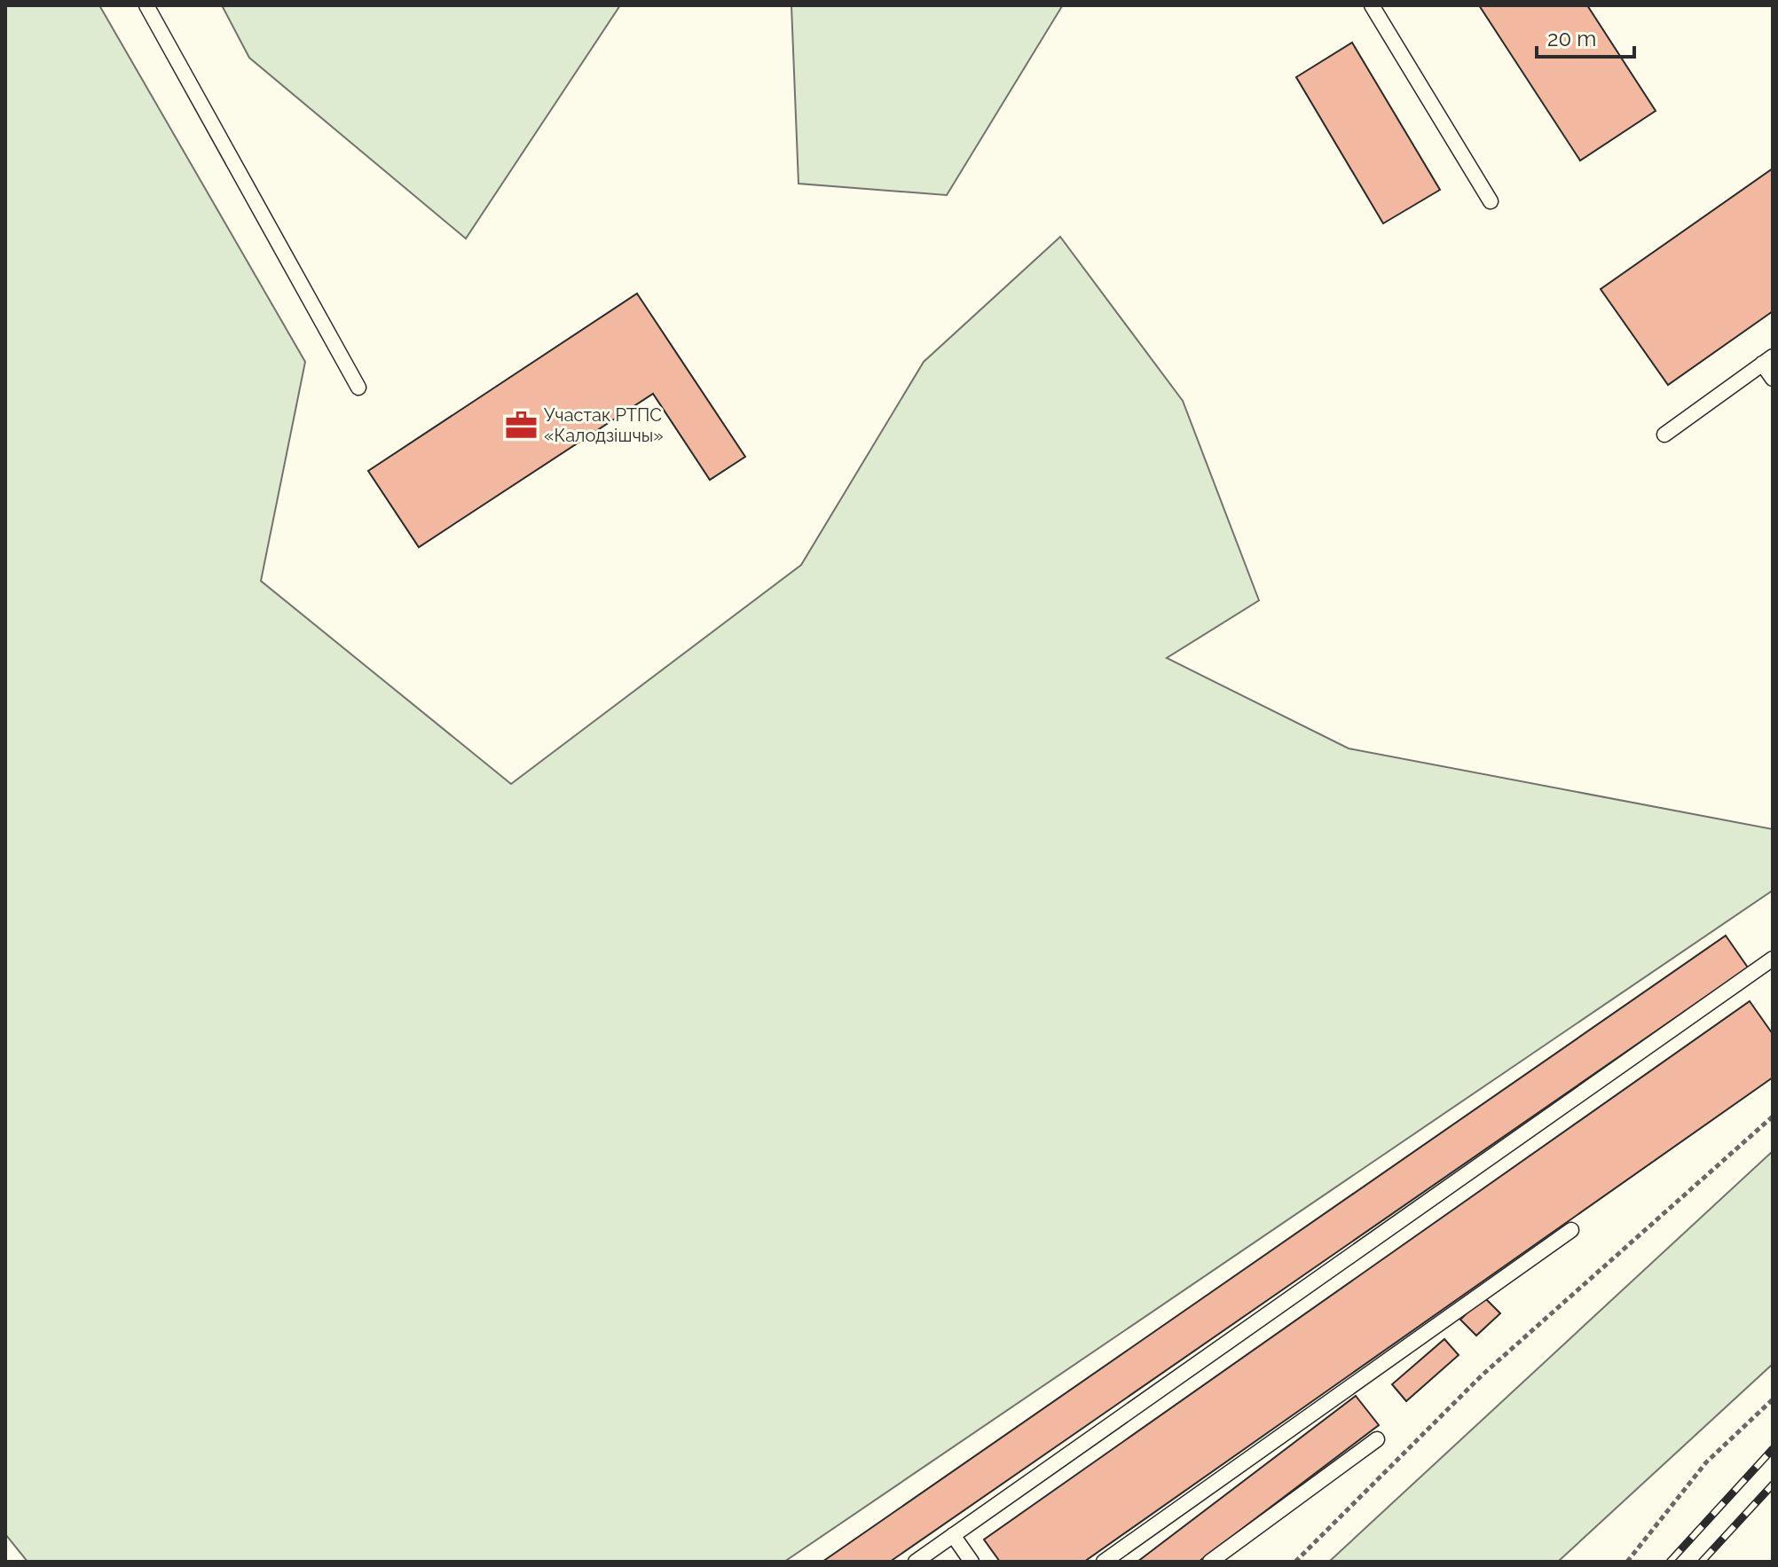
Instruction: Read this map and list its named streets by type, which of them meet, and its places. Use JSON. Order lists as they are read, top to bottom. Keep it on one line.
{"places":{"office":["Участак РТПС «Калодзішчы»"]},"scale_bar":"20 m"}
